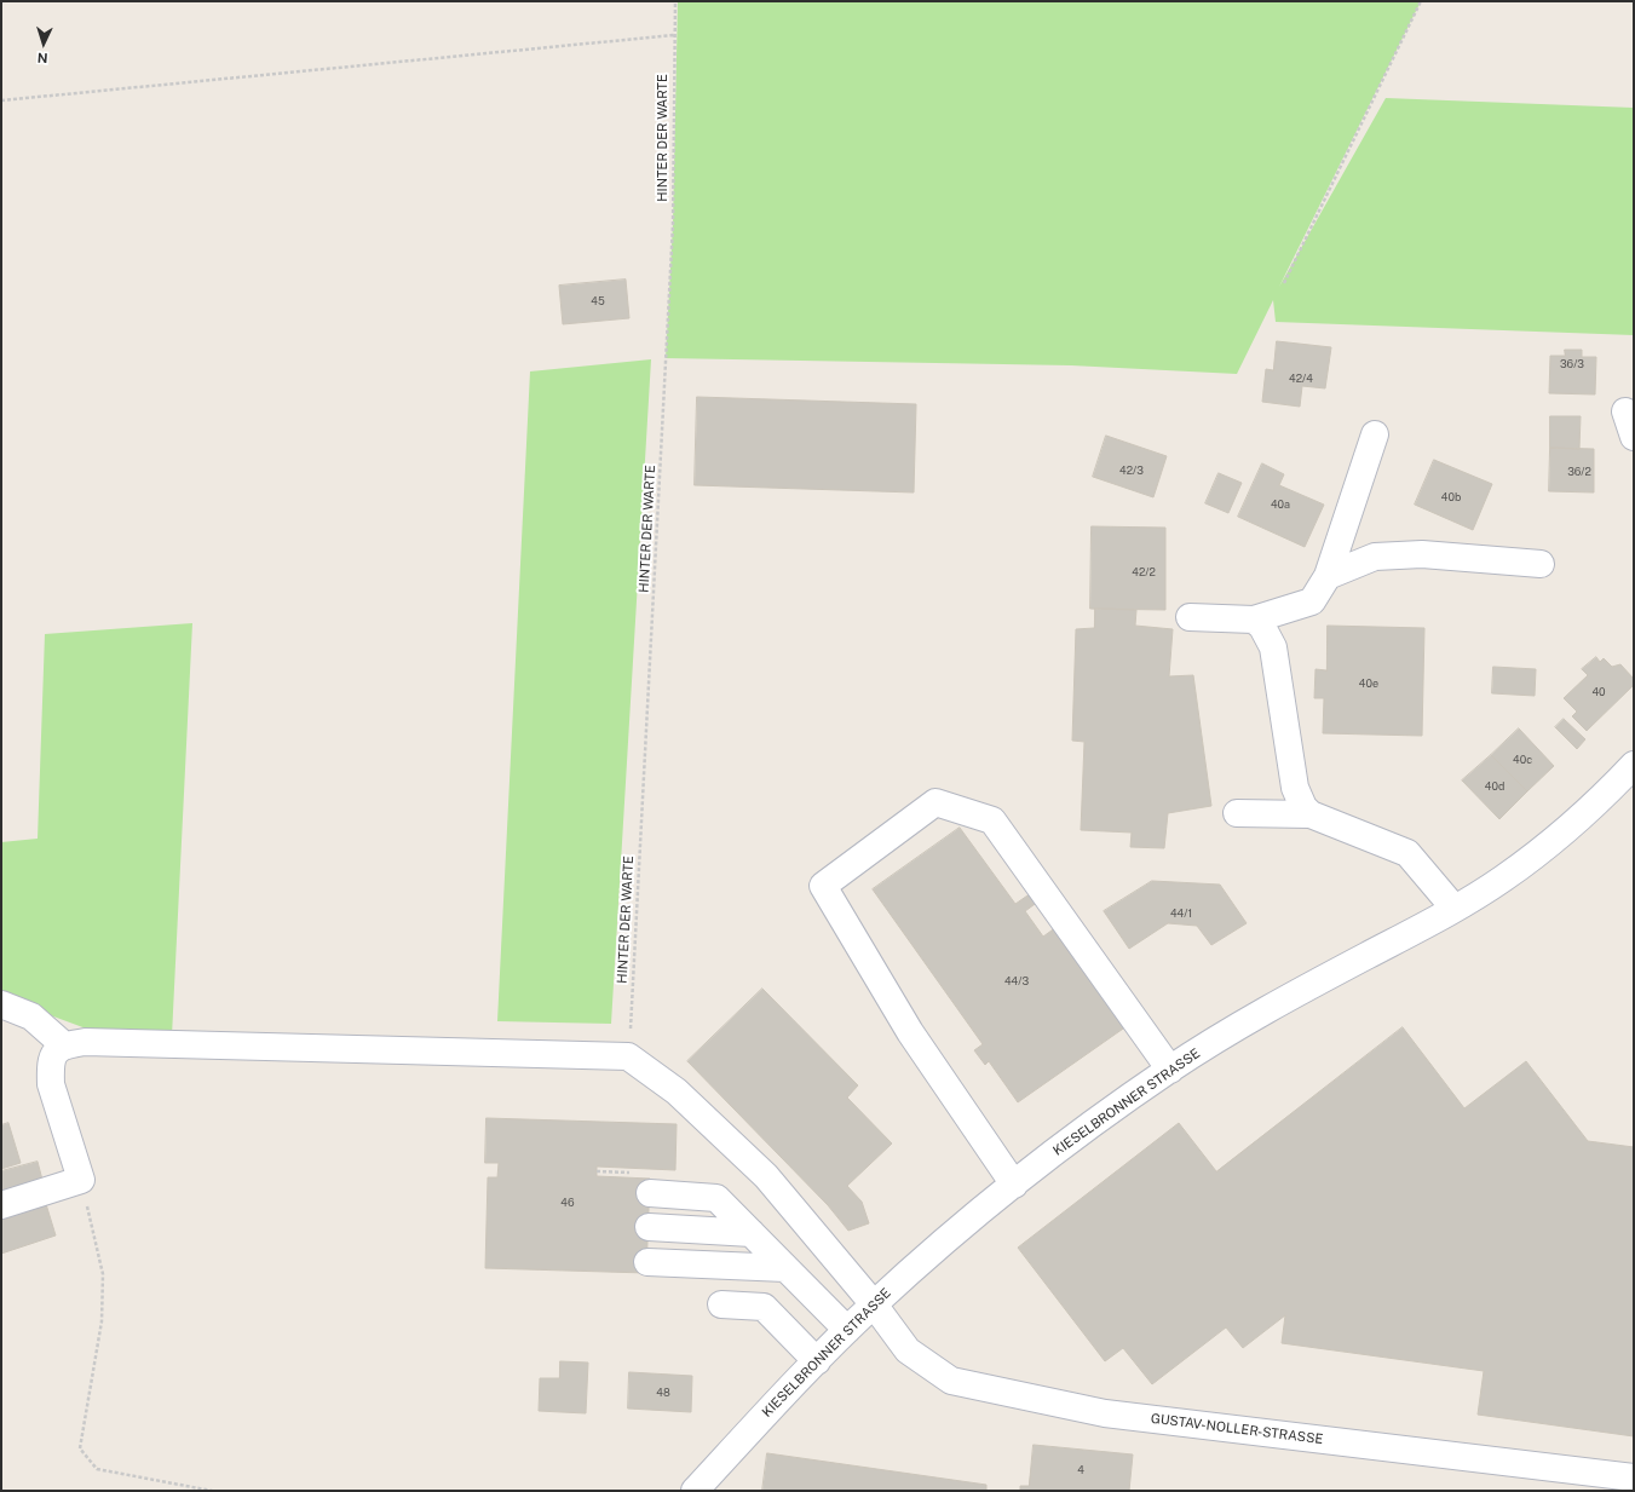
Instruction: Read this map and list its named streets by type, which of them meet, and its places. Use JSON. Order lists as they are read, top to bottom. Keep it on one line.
{"streets":{"street":["KIESELBRONNER STRASSE","GUSTAV-NOLLER-STRASSE"],"path":["HINTER DER WARTE"]},"crossings":[["HINTER DER WARTE","GUSTAV-NOLLER-STRASSE"],["KIESELBRONNER STRASSE","GUSTAV-NOLLER-STRASSE"]],"house_numbers":["45","36/3","42/4","42/3","36/2","40b","40a","42/2","40e","40","40c","40d","44/1","44/3","46","48","4"],"north":"bottom"}
